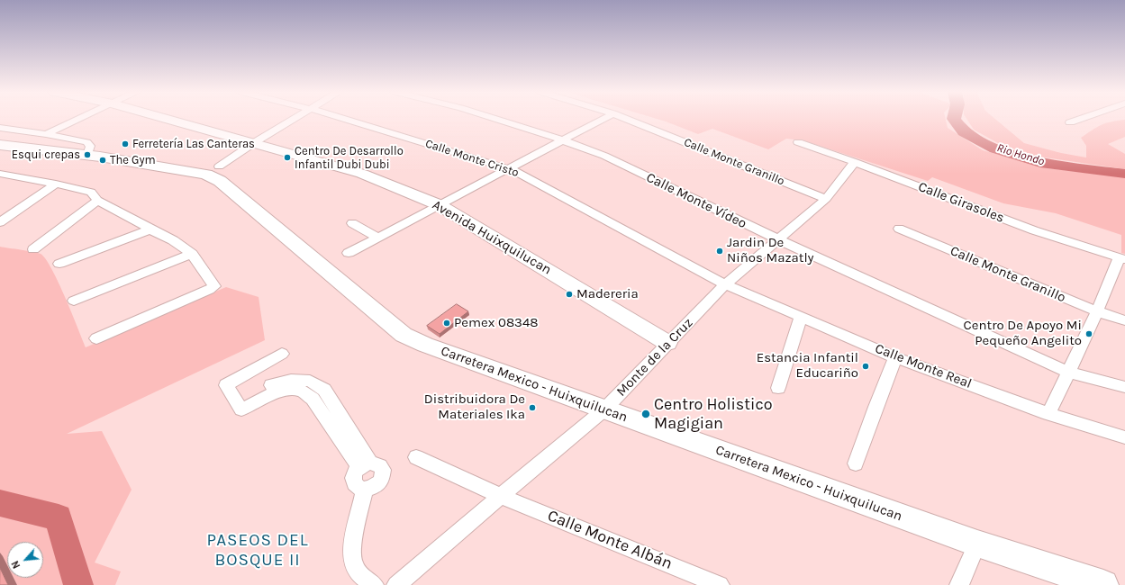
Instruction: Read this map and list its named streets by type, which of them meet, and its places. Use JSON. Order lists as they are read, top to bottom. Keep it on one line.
{"streets":{"main road":["Carretera Mexico - Huixquilucan"],"street":["Calle Monte Cristo","Calle Monte Granillo","Calle Monte Vídeo","Calle Girasoles","Avenida Huixquilucan","Monte de la Cruz","Calle Monte Real","Calle Monte Albán"]},"crossings":[["Calle Monte Cristo","Monte de la Cruz"],["Calle Monte Cristo","Calle Monte Real"],["Calle Monte Granillo","Monte de la Cruz"],["Calle Monte Vídeo","Monte de la Cruz"],["Calle Girasoles","Monte de la Cruz"],["Avenida Huixquilucan","Monte de la Cruz"],["Monte de la Cruz","Calle Monte Real"],["Monte de la Cruz","Carretera Mexico - Huixquilucan"],["Monte de la Cruz","Calle Monte Albán"]],"districts":["PASEOS DEL BOSQUE II"],"water":["Rio Hondo"],"places":["Ferretería Las Canteras","Esqui crepas","Centro De Desarrollo Infantil Dubi Dubi","The Gym","Jardin De Niños Mazatly","Madereria","Pemex 08348","Centro De Apoyo Mi Pequeño Angelito","Estancia Infantil Educariño","Distribuidora De Materiales Ika","Centro Holistico Magigian"],"north":"bottom left"}
